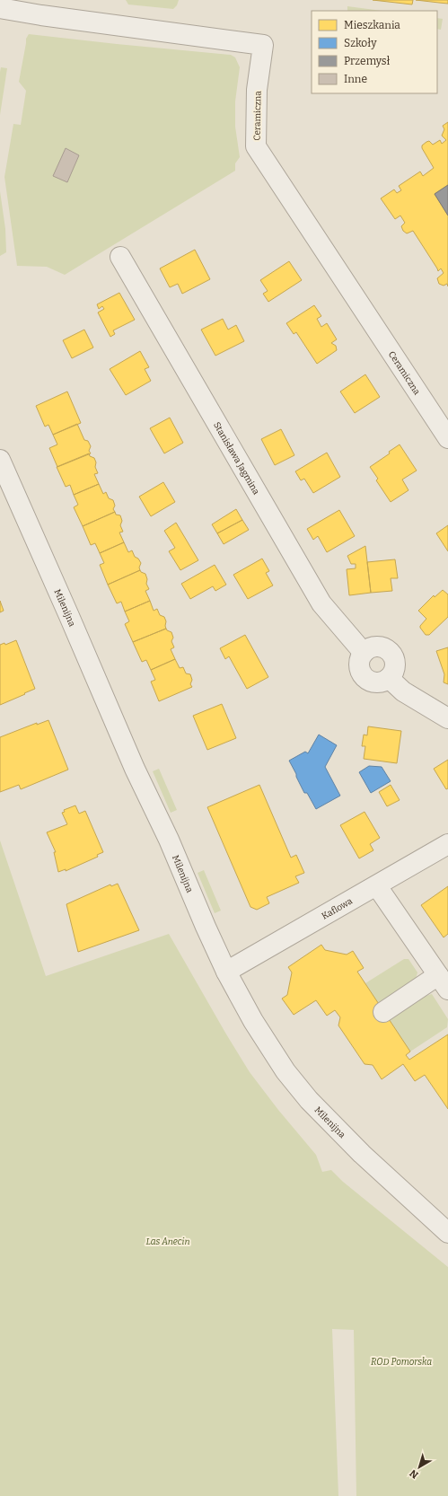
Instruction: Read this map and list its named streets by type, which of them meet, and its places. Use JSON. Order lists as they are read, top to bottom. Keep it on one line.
{"streets":{"street":["Ceramiczna","Stanisława Jagmina","Milenijna","Kaflowa"]},"crossings":[["Milenijna","Kaflowa"]],"parks":["Las Anecin","ROD Pomorska"],"legend":["Mieszkania","Szkoły","Przemysł","Inne"],"north":"bottom left"}
